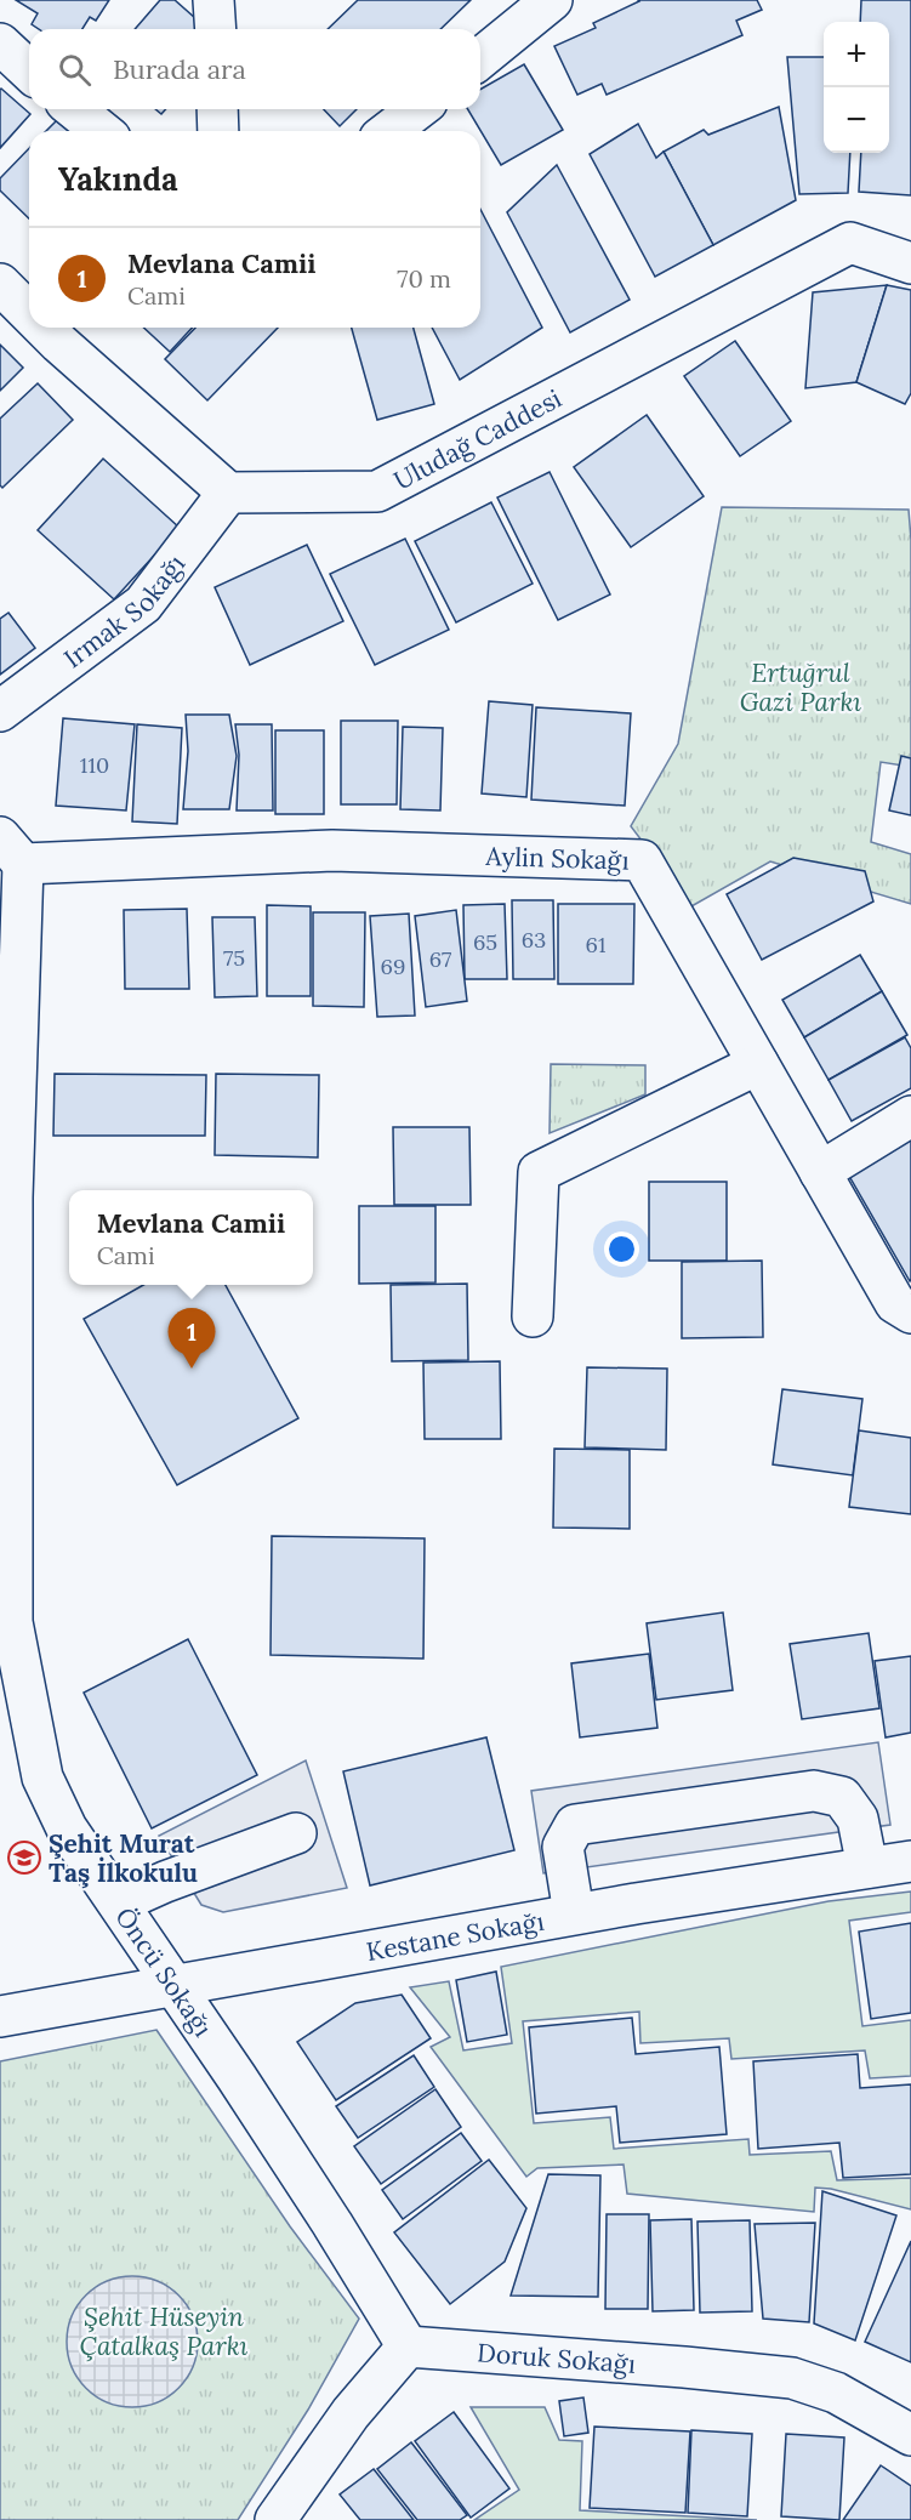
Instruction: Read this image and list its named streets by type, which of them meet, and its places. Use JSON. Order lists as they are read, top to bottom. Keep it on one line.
{"streets":{"street":["Uludağ Caddesi","Irmak Sokağı","Aylin Sokağı","Kestane Sokağı","Öncü Sokağı","Doruk Sokağı"]},"crossings":[["Uludağ Caddesi","Irmak Sokağı"],["Aylin Sokağı","Öncü Sokağı"],["Kestane Sokağı","Öncü Sokağı"],["Öncü Sokağı","Doruk Sokağı"]],"parks":["Ertuğrul Gazi Parkı","Şehit Hüseyin Çatalkaş Parkı"],"places":{"school or university":["Şehit Murat Taş İlkokulu"]},"house_numbers":["110","63","65","61","75","67","69"],"page":{"map_buttons":["+","−"],"search":"Burada ara","heading":"Yakında","list":[{"mark":"1","name":"Mevlana Camii","note":"Cami","value":"70 m"}],"popup":["Mevlana Camii","Cami"],"pins":"1"}}
